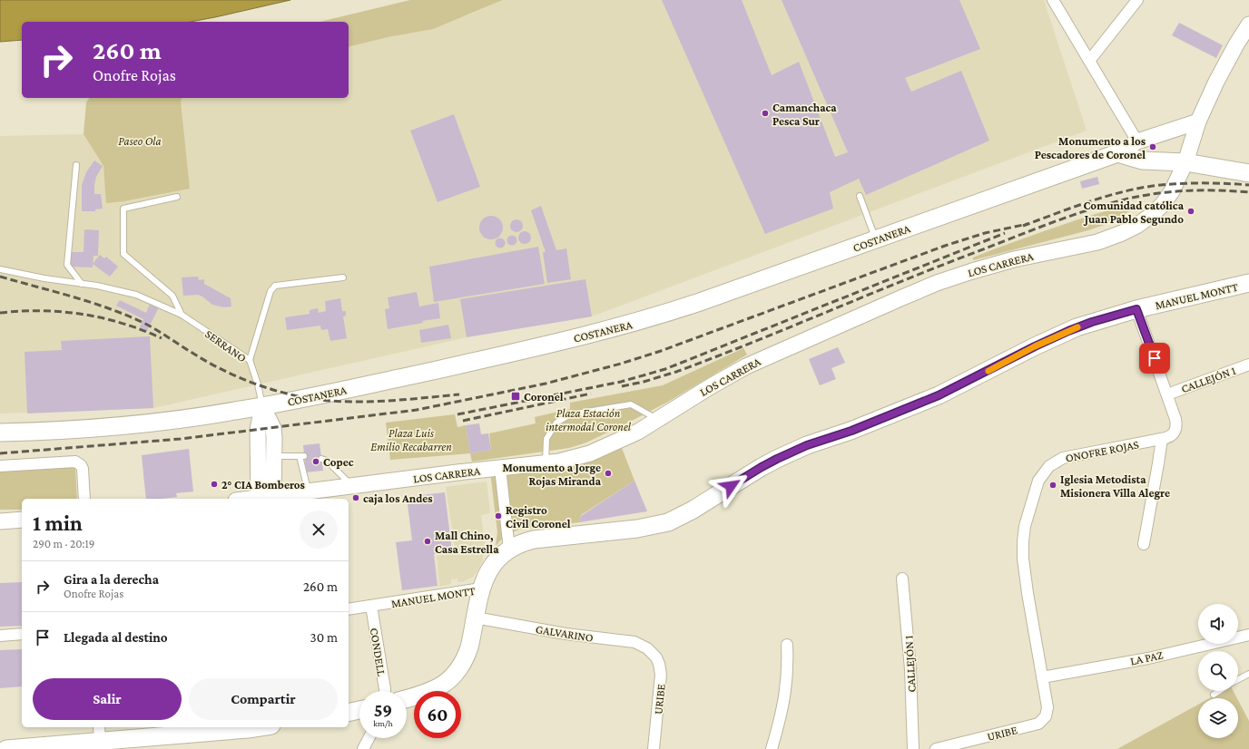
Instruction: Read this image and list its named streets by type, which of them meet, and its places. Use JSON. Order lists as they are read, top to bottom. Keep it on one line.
{"streets":{"main road":["COSTANERA","LOS CARRERA","MANUEL MONTT","SERRANO"],"street":["CALLEJÓN 1","ONOFRE ROJAS","GALVARINO","CONDELL","LA PAZ","URIBE"]},"crossings":[["COSTANERA","SERRANO"],["LOS CARRERA","SERRANO"],["MANUEL MONTT","ONOFRE ROJAS"],["MANUEL MONTT","CONDELL"],["CALLEJÓN 1","ONOFRE ROJAS"],["ONOFRE ROJAS","LA PAZ"],["ONOFRE ROJAS","URIBE"],["GALVARINO","URIBE"]],"parks":["Paseo Ola","Plaza Estación intermodal Coronel","Plaza Luis Emilio Recabarren"],"places":{"other":["Camanchaca Pesca Sur","Monumento a los Pescadores de Coronel","Comunidad católica Juan Pablo Segundo","Copec","Monumento a Jorge Rojas Miranda","2° CIA Bomberos","Iglesia Metodista Misionera Villa Alegre","caja los Andes","Registro Civil Coronel","Mall Chino, Casa Estrella"],"transit":["Coronel"]},"page":{"turn":["260 m","Onofre Rojas"],"heading":["1 min","290 m · 20:19"],"list":[{"name":"Gira a la derecha","note":"Onofre Rojas","value":"260 m"},{"name":"Llegada al destino","value":"30 m"}],"buttons":["Salir","Compartir"],"speed":"59 km/h","limit":"60"}}
